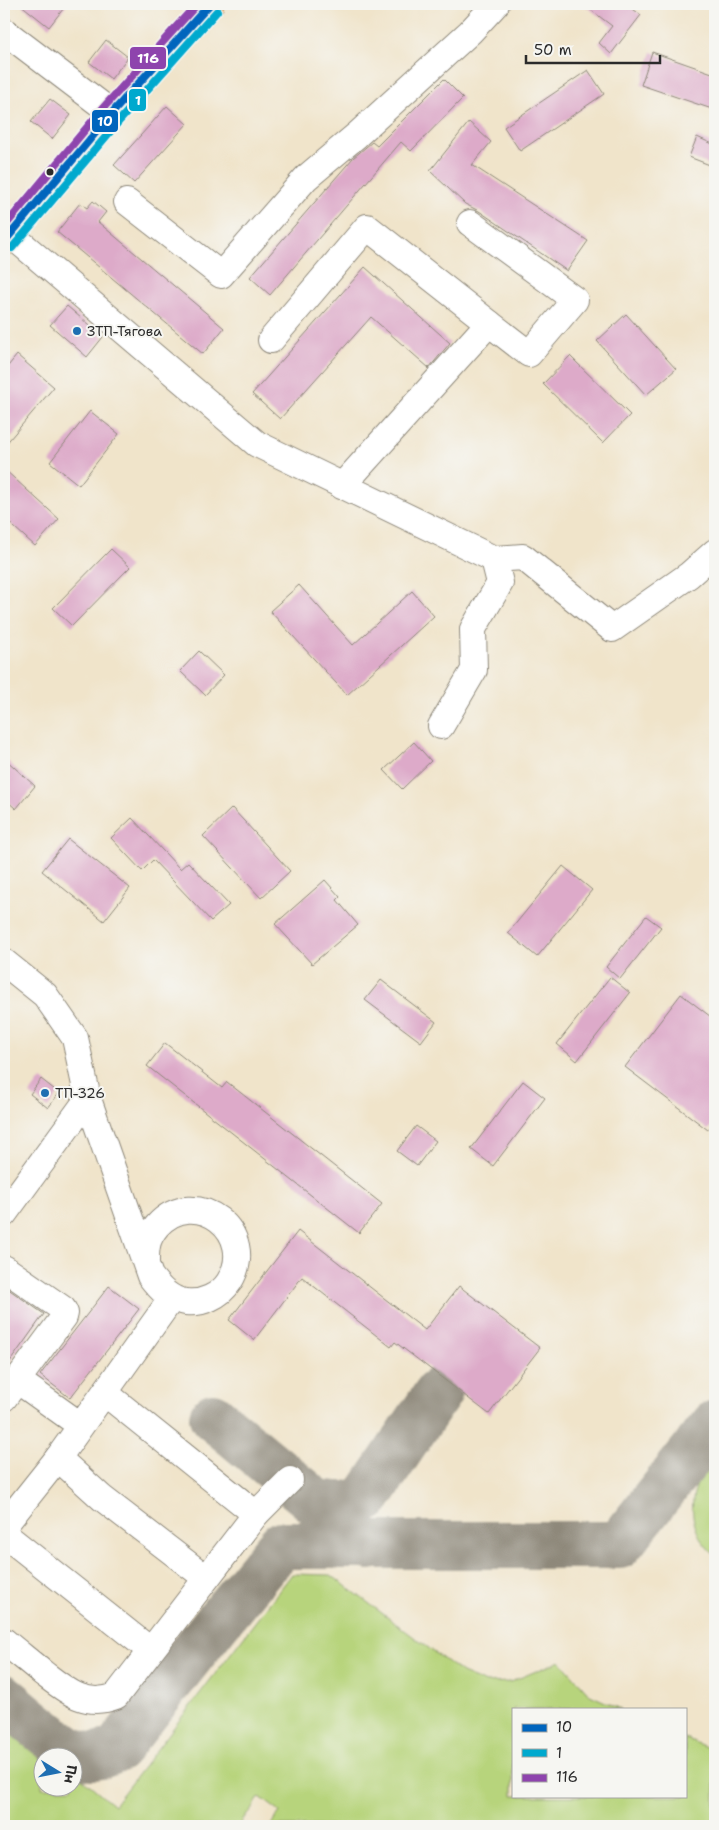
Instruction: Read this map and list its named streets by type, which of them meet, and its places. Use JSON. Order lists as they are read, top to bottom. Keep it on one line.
{"places":["ЗТП-Тягова","ТП-326"],"lines":["transit line 10","transit line 116","transit line 1"],"legend":["10","1","116"],"scale_bar":"50 m","north":"right"}
